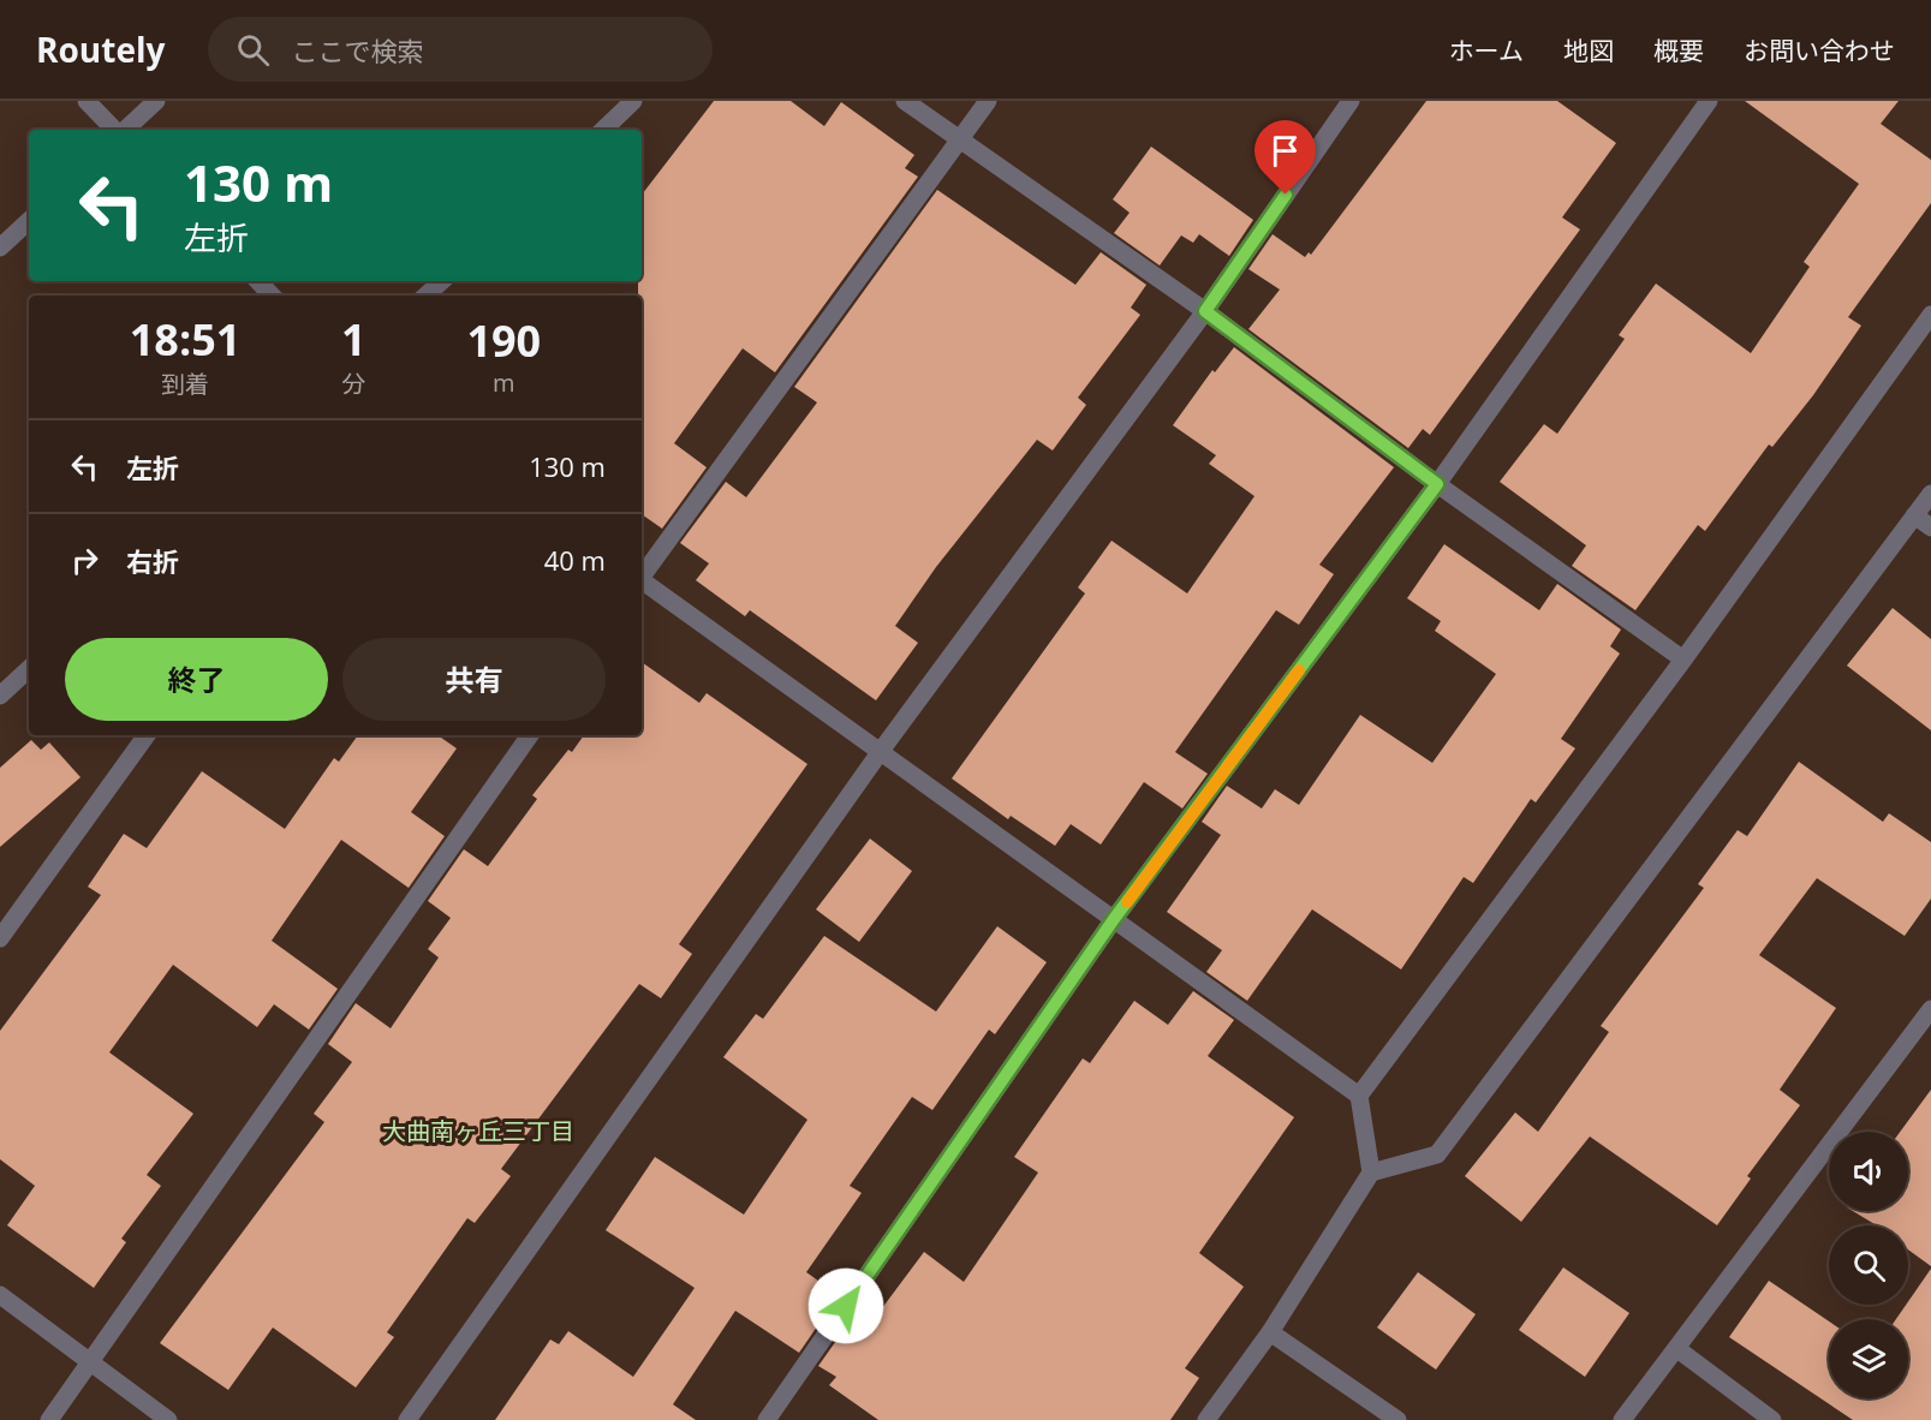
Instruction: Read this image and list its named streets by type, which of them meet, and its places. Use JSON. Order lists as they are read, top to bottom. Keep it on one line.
{"districts":["大曲南ヶ丘三丁目"],"page":{"header":"Routely","search":"ここで検索","nav":["ホーム","地図","概要","お問い合わせ"],"turn":["130 m","左折"],"eta":["18:51","到着","1","分","190","m"],"list":[{"name":"左折","value":"130 m"},{"name":"右折","value":"40 m"}],"buttons":["終了","共有"]}}
